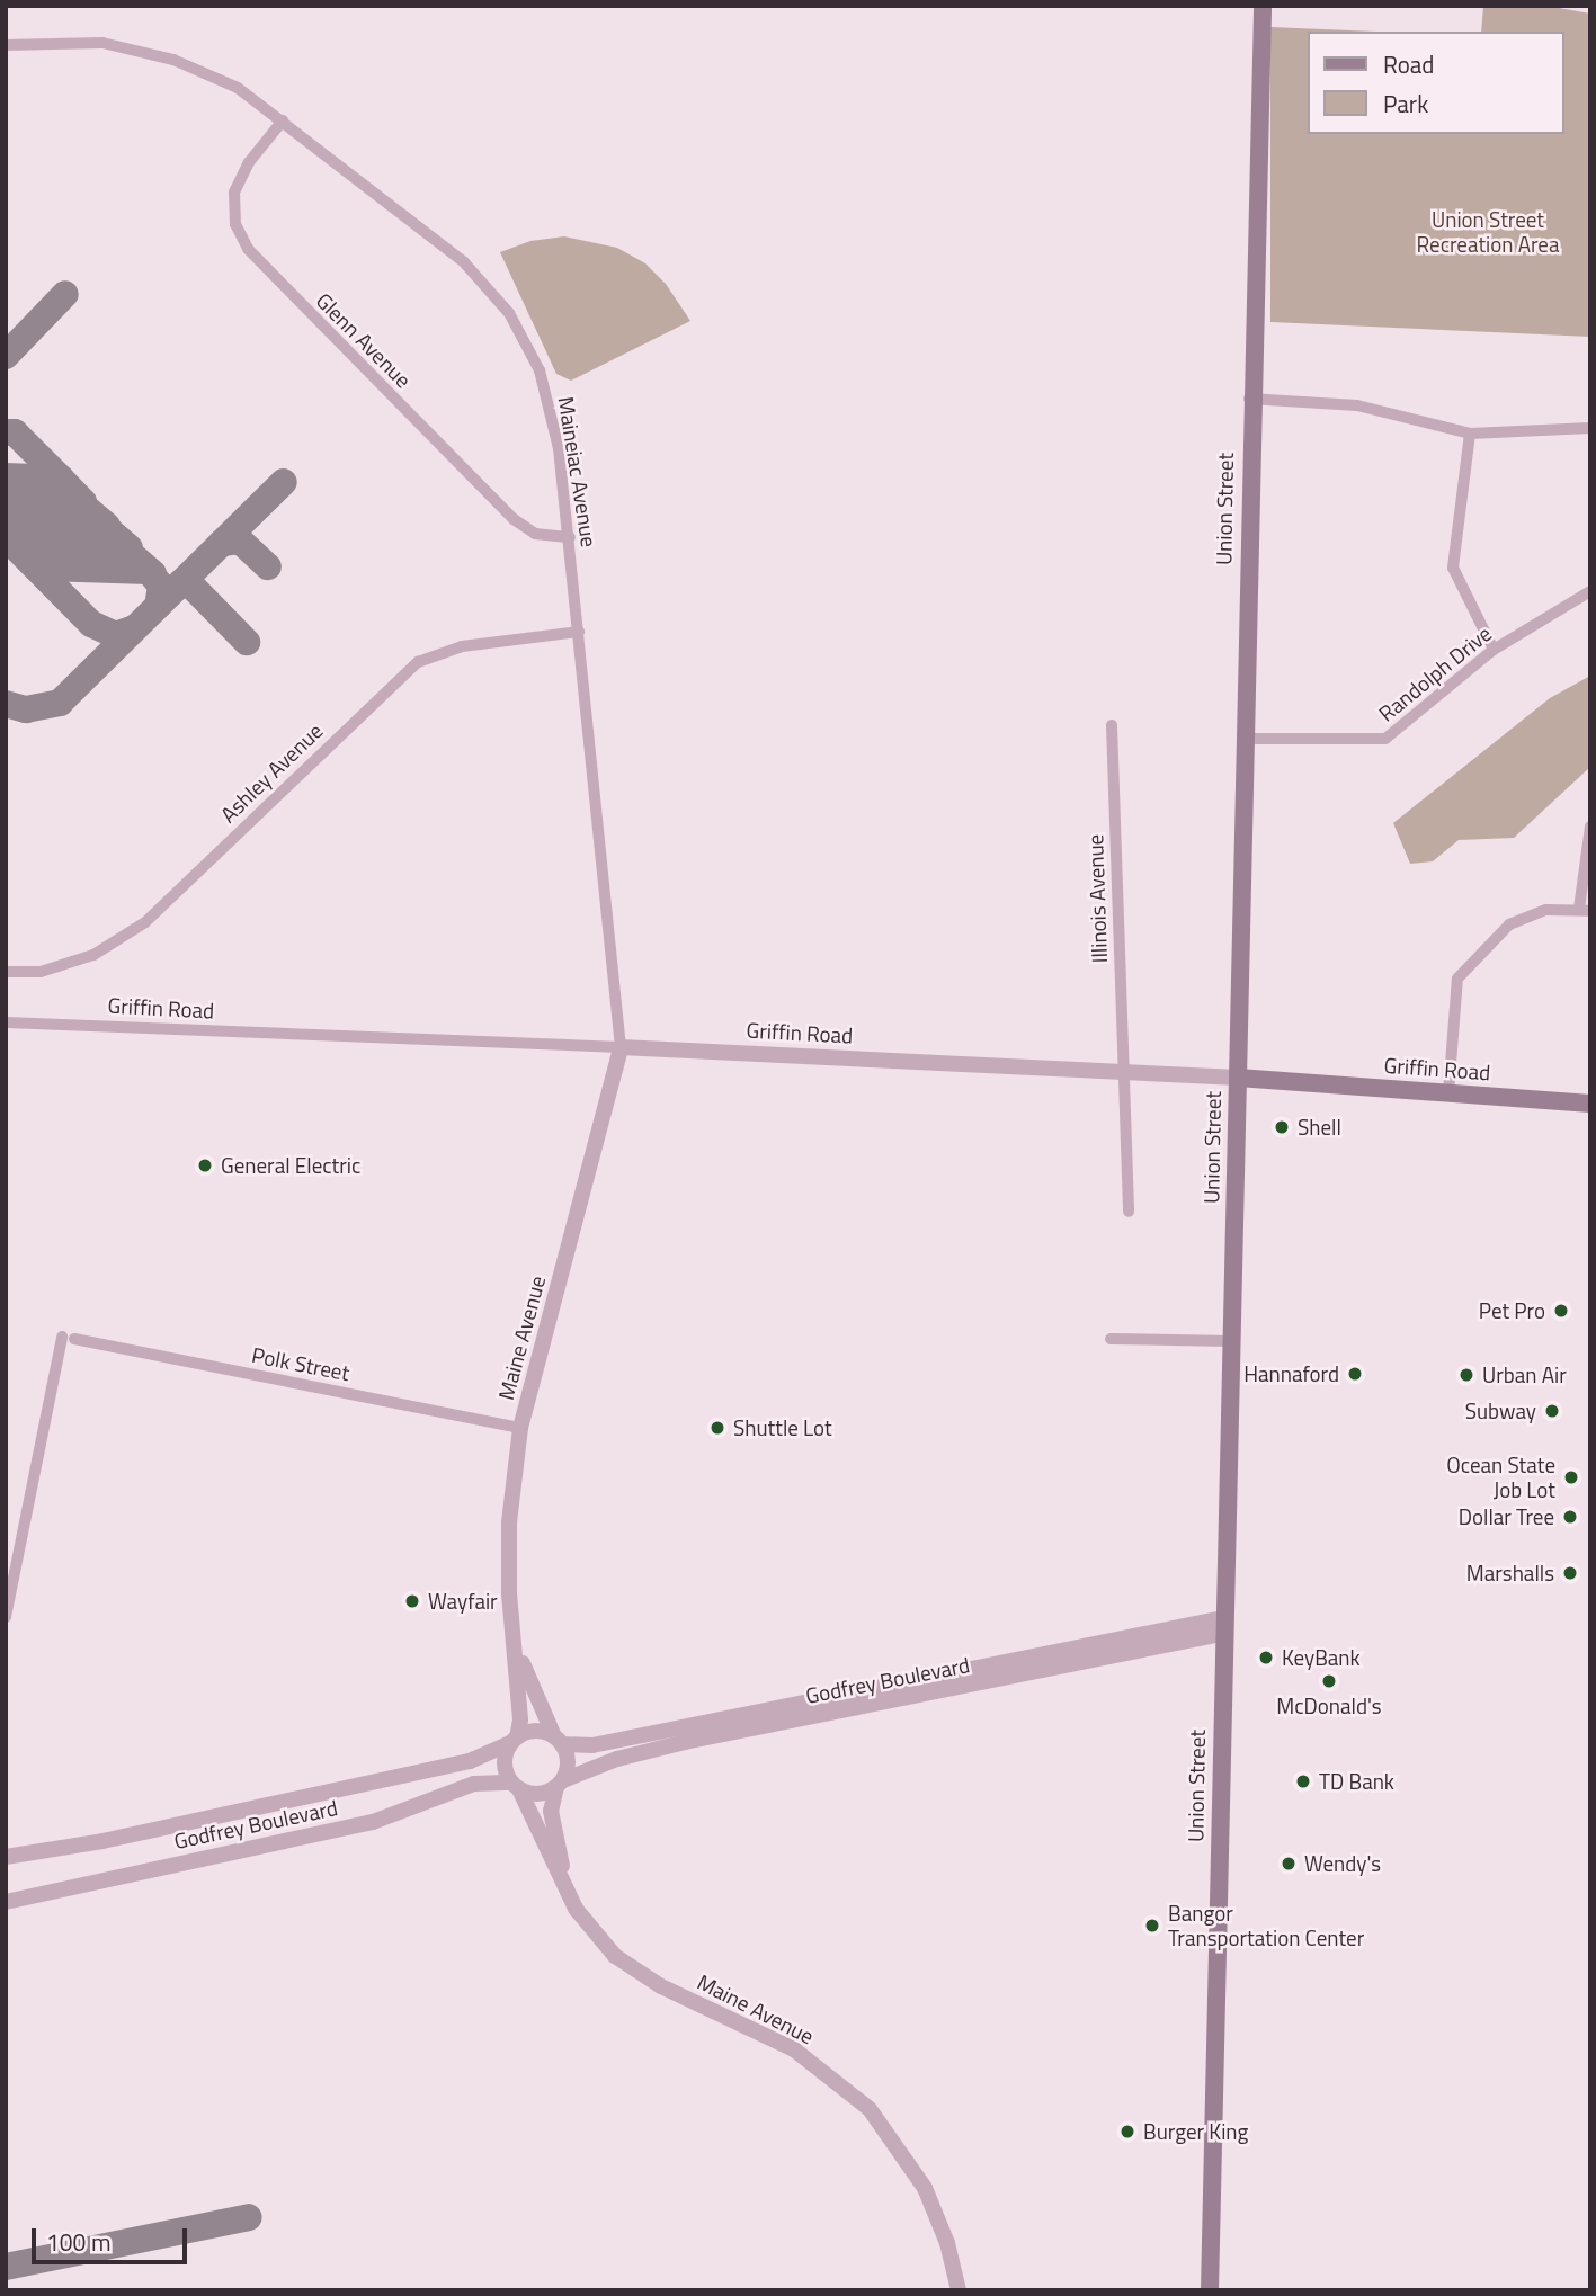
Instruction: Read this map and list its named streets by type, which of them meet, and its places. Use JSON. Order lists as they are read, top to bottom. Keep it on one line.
{"streets":{"main road":["Union Street","Griffin Road"],"street":["Glenn Avenue","Maineiac Avenue","Randolph Drive","Ashley Avenue","Illinois Avenue","Maine Avenue","Polk Street","Godfrey Boulevard"]},"crossings":[["Glenn Avenue","Maineiac Avenue"],["Maineiac Avenue","Ashley Avenue"],["Maineiac Avenue","Griffin Road"],["Maineiac Avenue","Maine Avenue"],["Union Street","Randolph Drive"],["Union Street","Griffin Road"],["Union Street","Godfrey Boulevard"],["Illinois Avenue","Griffin Road"],["Griffin Road","Maine Avenue"],["Maine Avenue","Polk Street"],["Maine Avenue","Godfrey Boulevard"]],"parks":["Union Street Recreation Area"],"places":["Shell","General Electric","Pet Pro","Hannaford","Urban Air","Subway","Shuttle Lot","Ocean State Job Lot","Dollar Tree","Marshalls","Wayfair","KeyBank","McDonald's","TD Bank","Wendy's","Bangor Transportation Center","Burger King"],"legend":["Road","Park"],"scale_bar":"100 m"}
